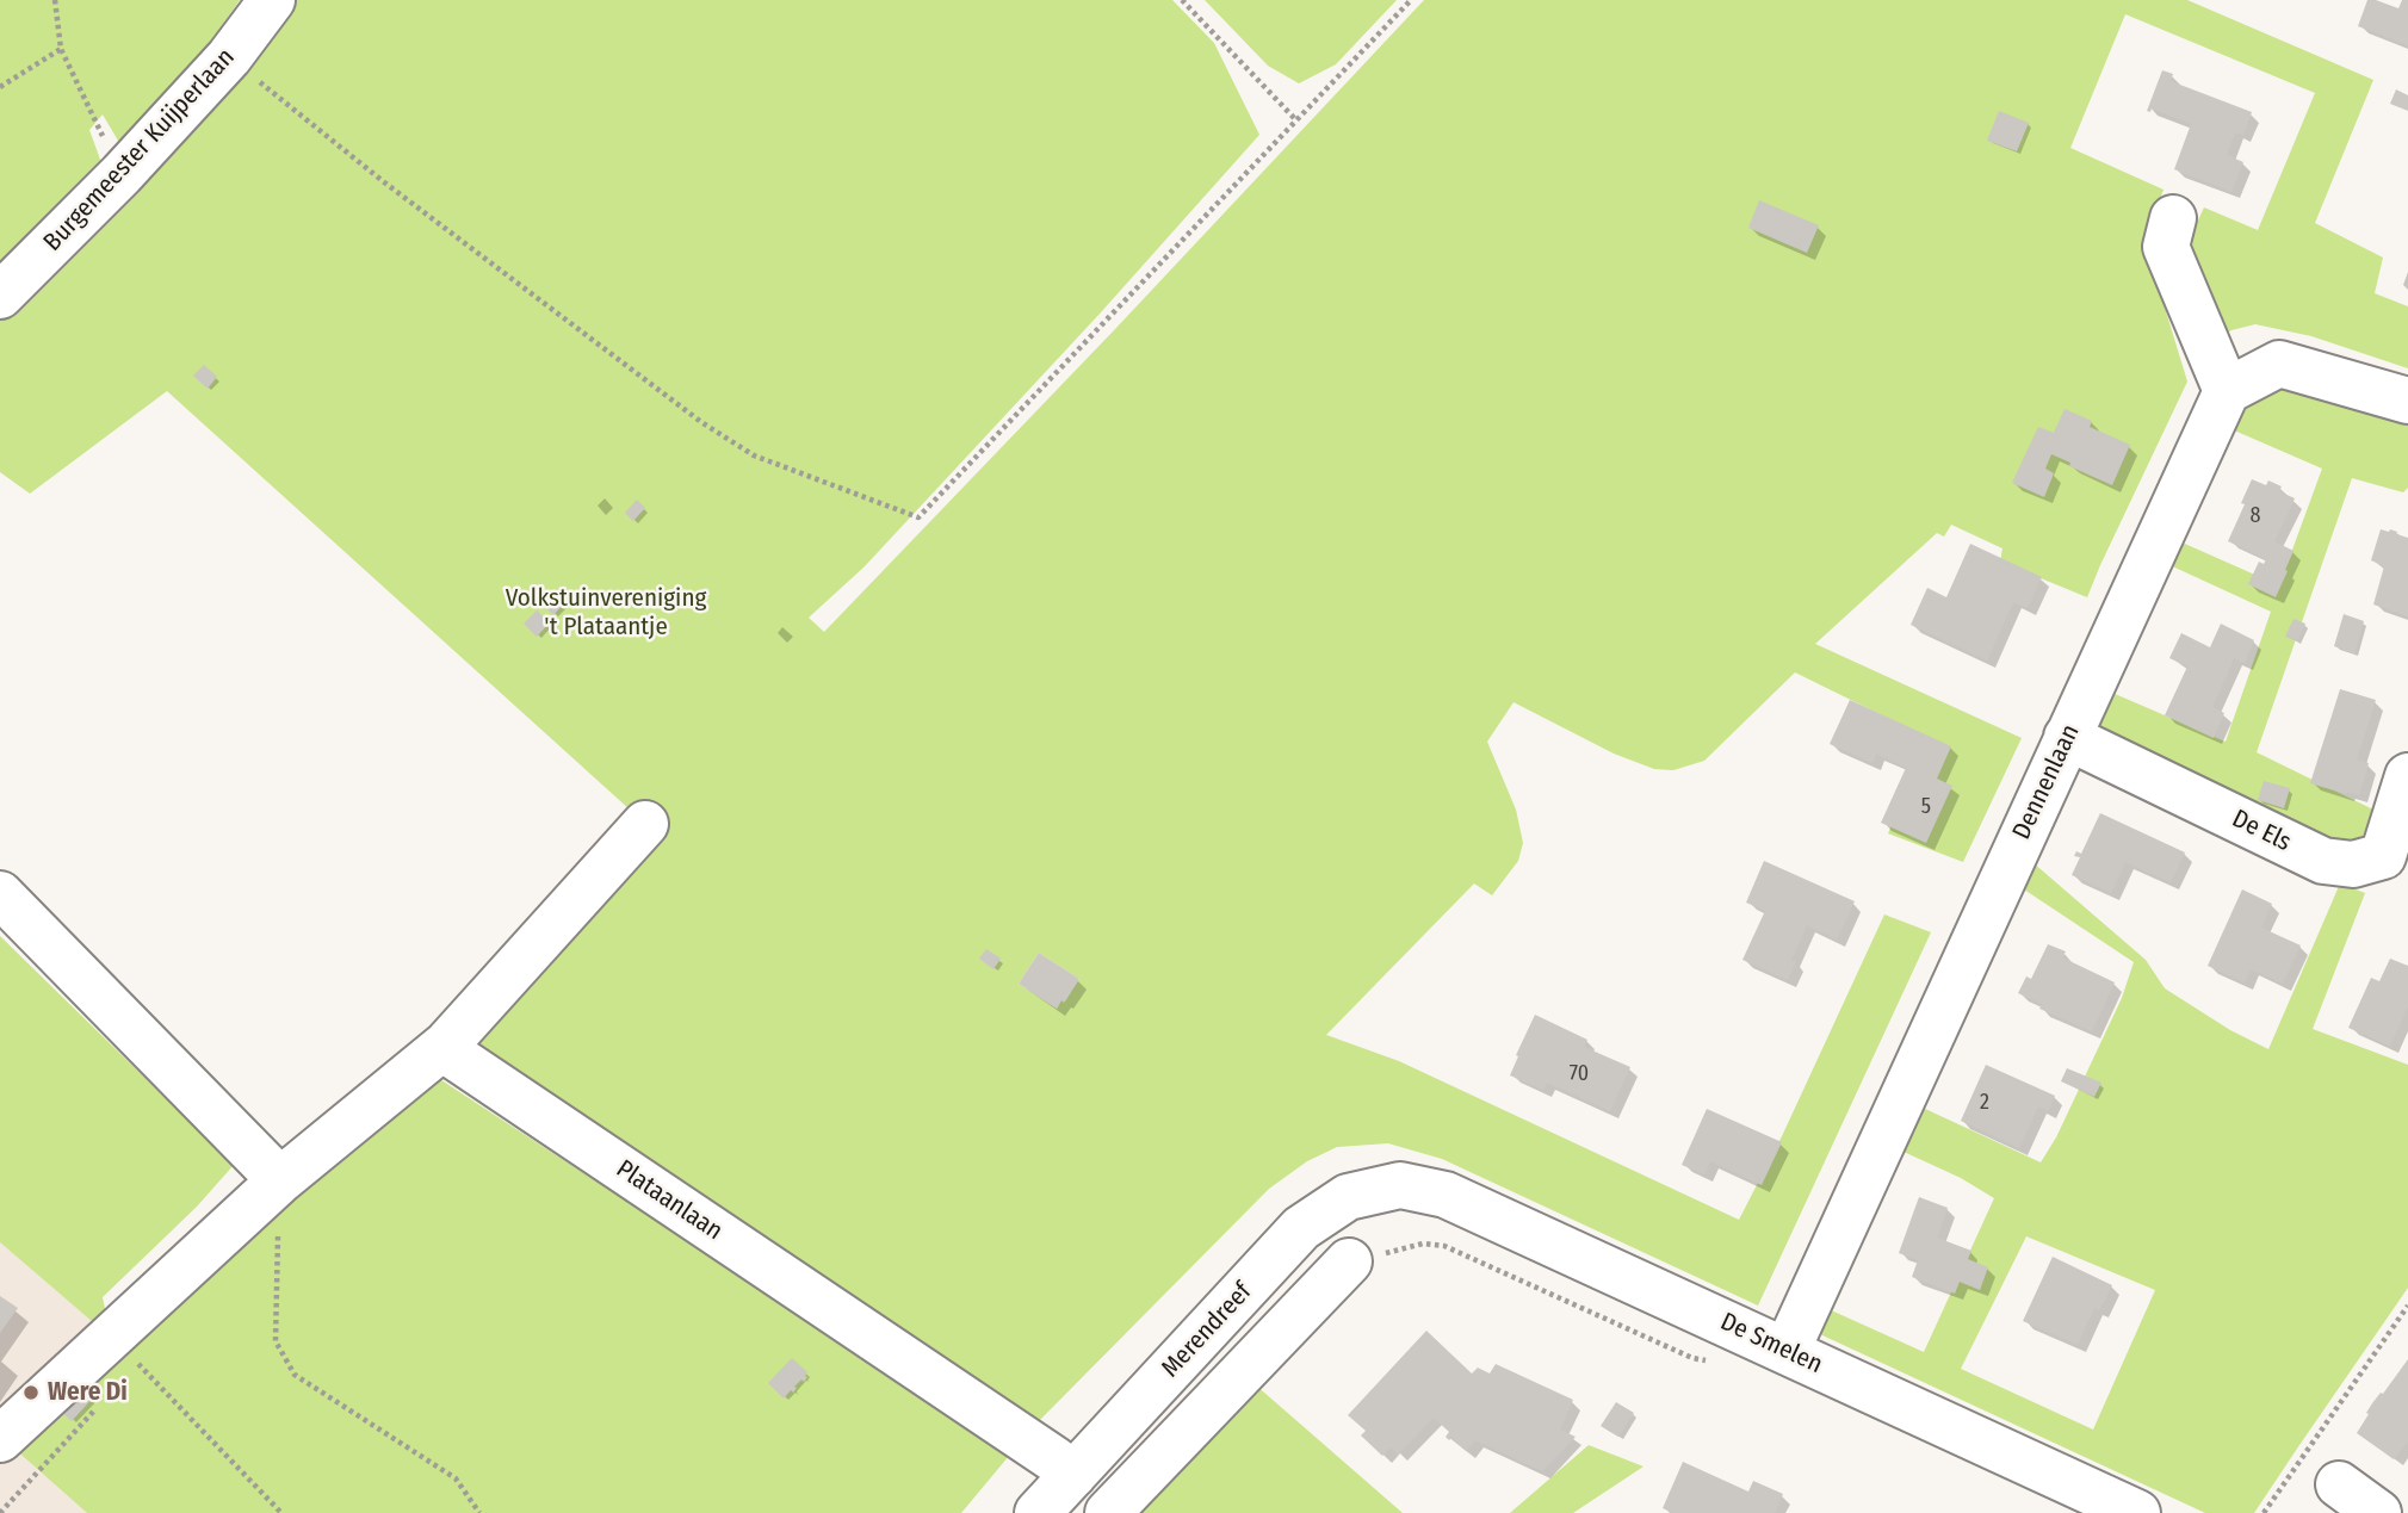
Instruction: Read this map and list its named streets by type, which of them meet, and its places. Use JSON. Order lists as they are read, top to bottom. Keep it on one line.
{"streets":{"street":["Burgemeester Kuijperlaan","Dennenlaan","De Els","Plataanlaan","Merendreef","De Smelen"]},"crossings":[["Dennenlaan","De Els"],["Dennenlaan","De Smelen"],["Plataanlaan","Merendreef"],["Merendreef","De Smelen"]],"parks":["Volkstuinvereniging 't Plataantje"],"places":["Were Di"],"house_numbers":["8","5","70","2"]}
